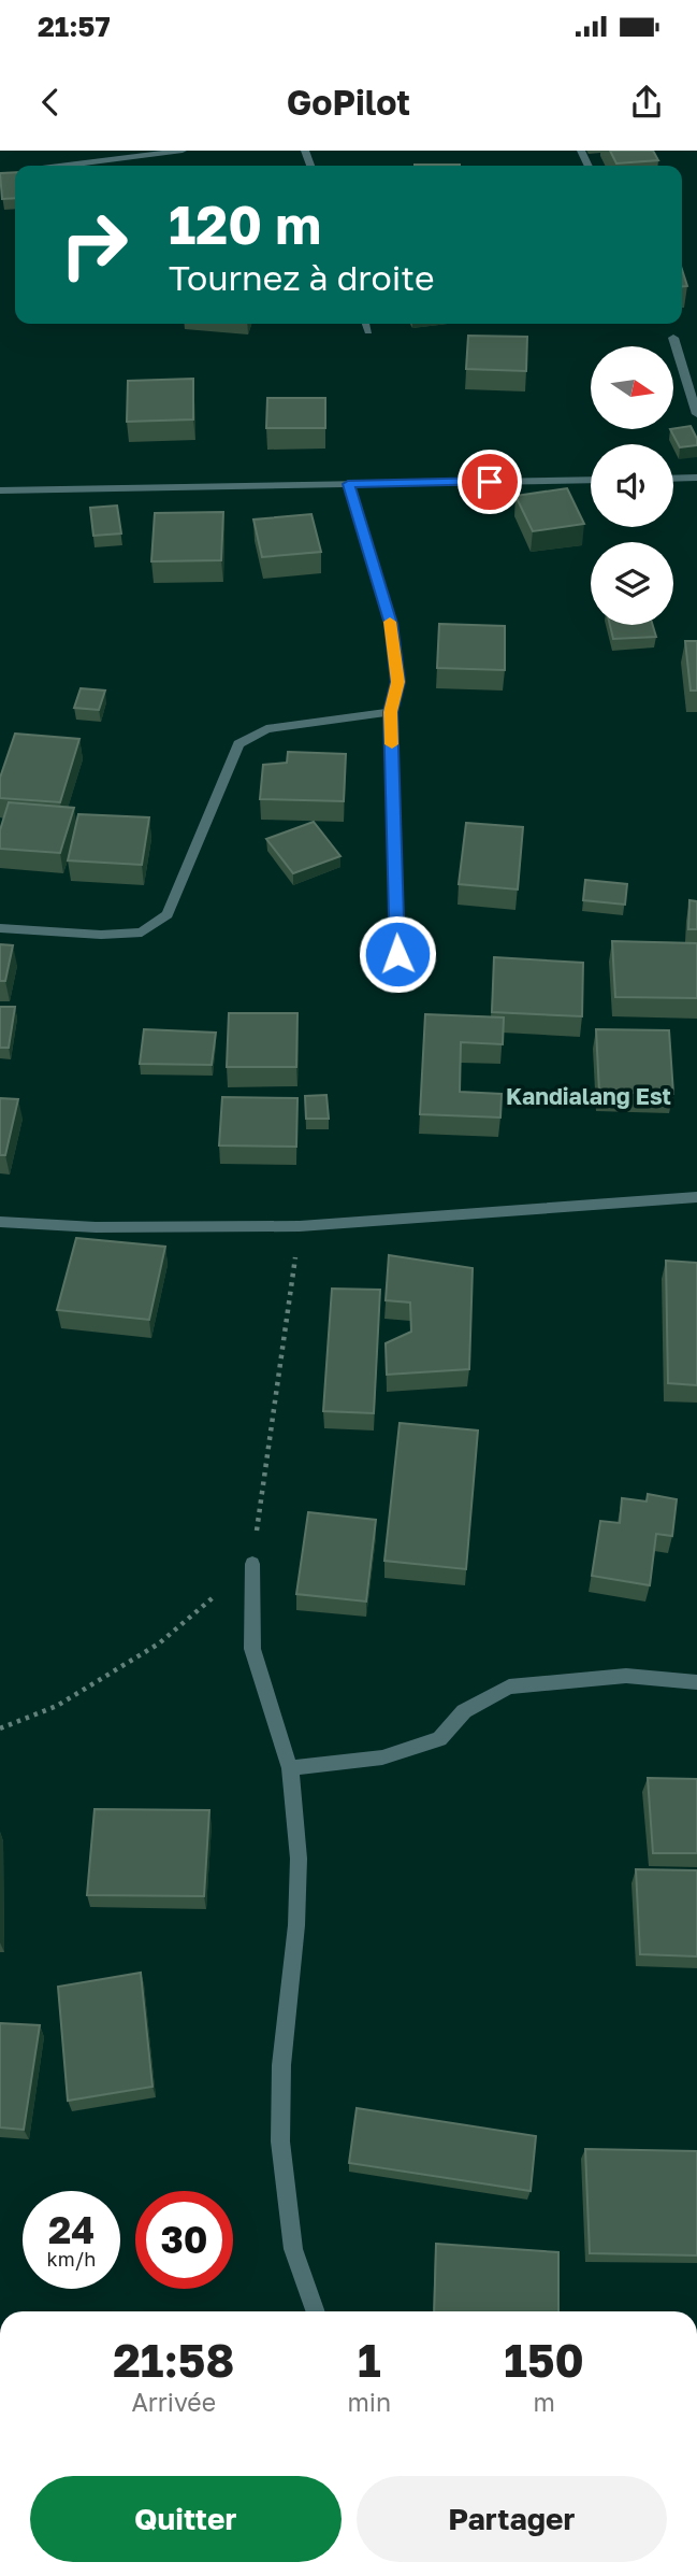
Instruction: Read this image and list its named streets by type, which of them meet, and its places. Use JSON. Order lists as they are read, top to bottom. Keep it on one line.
{"districts":["Kandialang Est"],"north":"right","page":{"status":"21:57","header":"GoPilot","turn":["120 m","Tournez à droite"],"speed":"24 km/h","limit":"30","eta":["21:58","Arrivée","1","min","150","m"],"buttons":["Quitter","Partager"]}}
